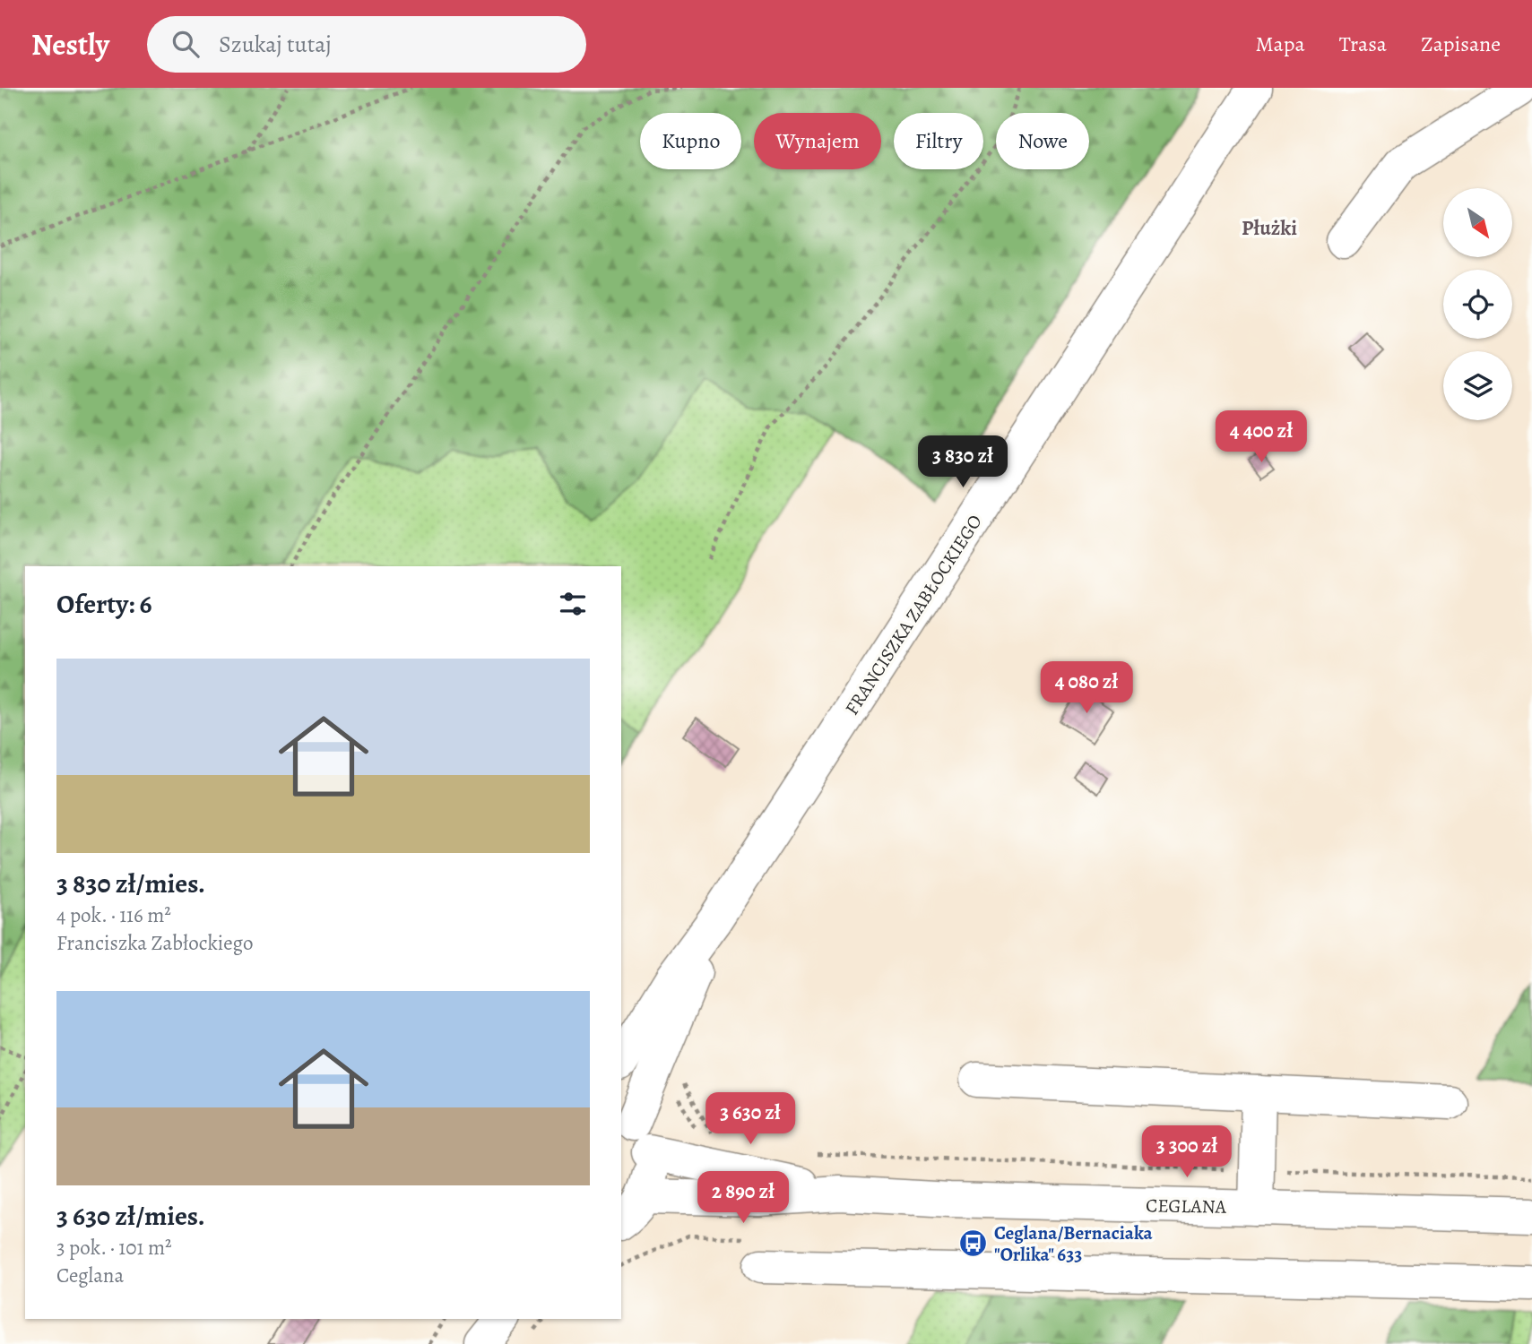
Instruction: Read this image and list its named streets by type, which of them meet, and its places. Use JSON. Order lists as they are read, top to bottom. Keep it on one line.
{"streets":{"street":["FRANCISZKA ZABŁOCKIEGO","CEGLANA"]},"crossings":[["FRANCISZKA ZABŁOCKIEGO","CEGLANA"]],"districts":["Płużki"],"places":{"bus stop":["Ceglana/Bernaciaka \"Orlika\" 633"]},"north":"bottom right","page":{"header":"Nestly","search":"Szukaj tutaj","nav":["Mapa","Trasa","Zapisane"],"chip":["Kupno","Wynajem","Filtry","Nowe"],"price":["4 400 zł","3 830 zł","4 080 zł","3 630 zł","3 300 zł","2 890 zł"],"heading":"Oferty: 6","list":[{"name":"3 830 zł/mies.","note":"4 pok. · 116 m² · Franciszka Zabłockiego"},{"name":"3 630 zł/mies.","note":"3 pok. · 101 m² · Ceglana"}]}}
